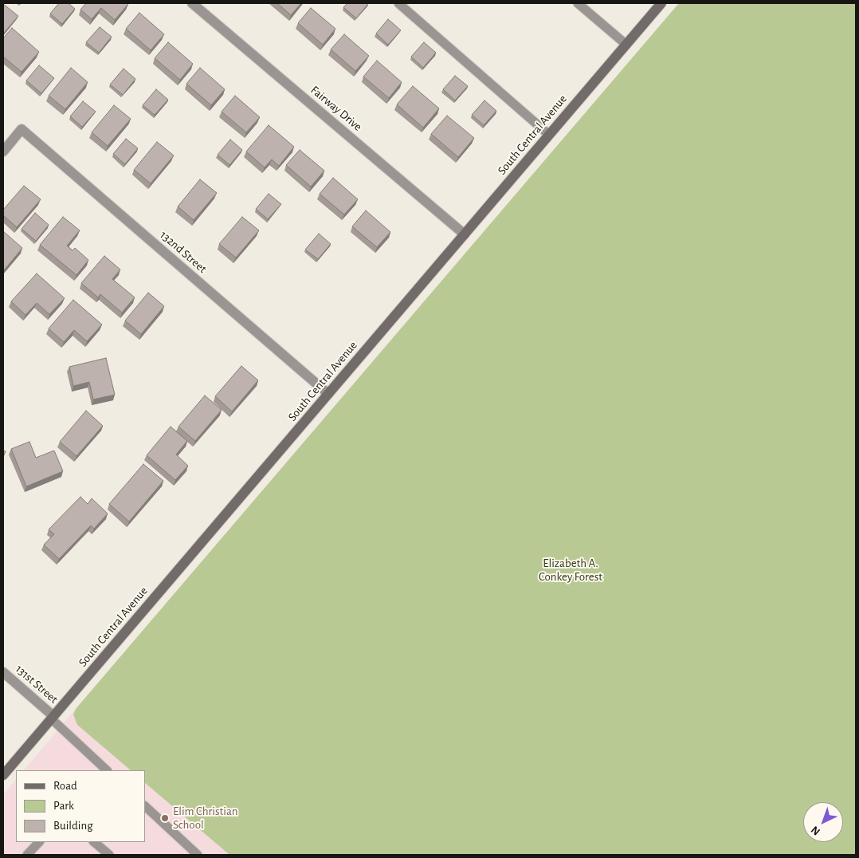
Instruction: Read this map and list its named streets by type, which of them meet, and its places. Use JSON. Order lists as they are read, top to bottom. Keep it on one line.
{"streets":{"street":["Fairway Drive","South Central Avenue","132nd Street","131st Street"]},"crossings":[["Fairway Drive","South Central Avenue"],["South Central Avenue","132nd Street"],["South Central Avenue","131st Street"]],"parks":["Elizabeth A. Conkey Forest"],"places":["Elim Christian School"],"legend":["Road","Park","Building"],"north":"bottom left"}
